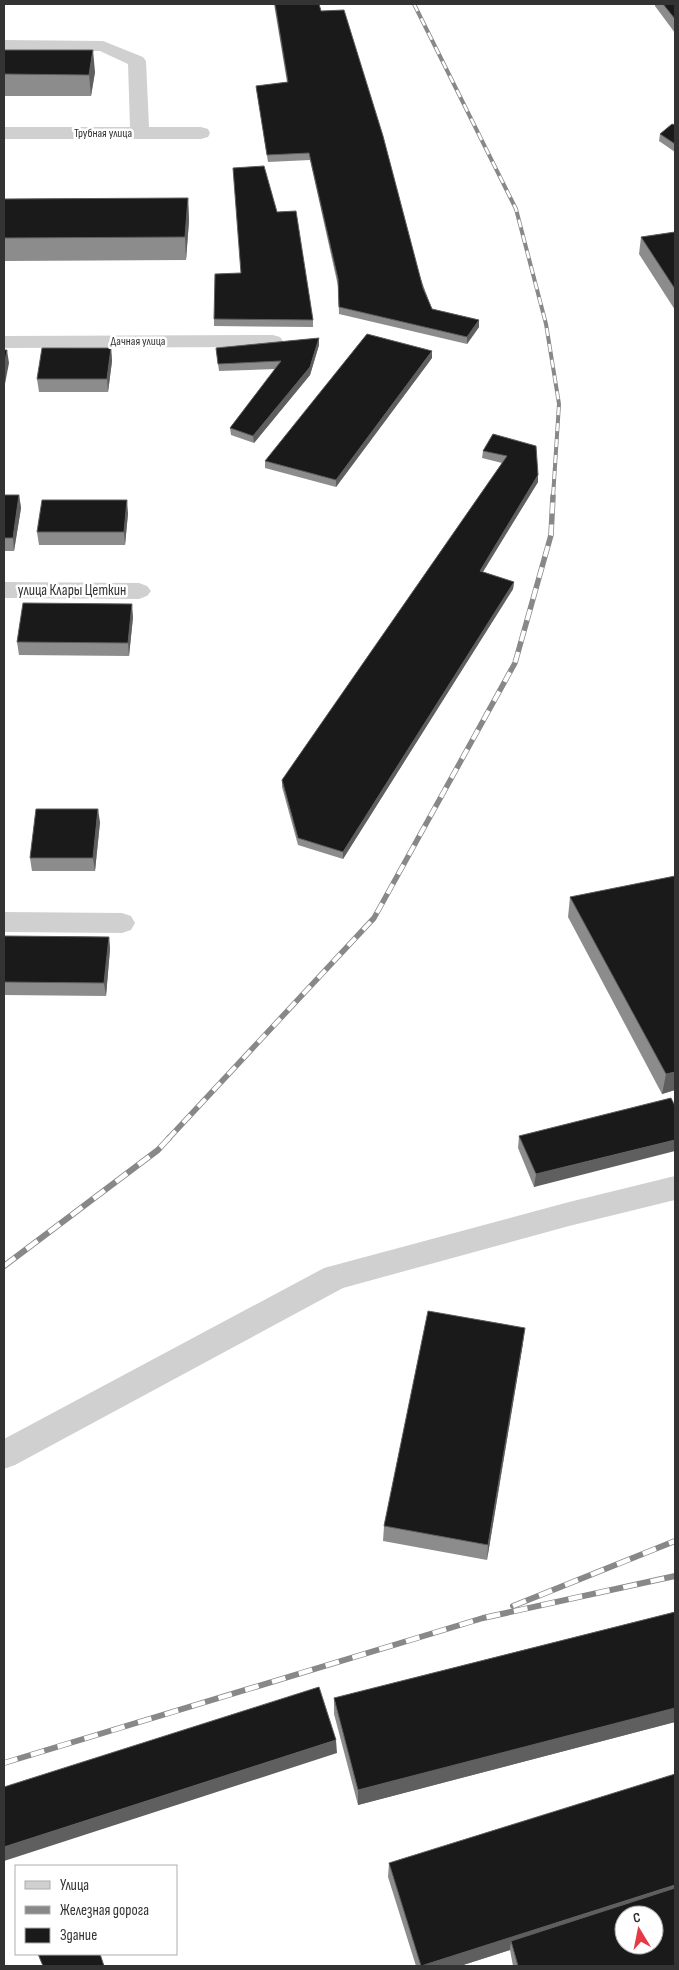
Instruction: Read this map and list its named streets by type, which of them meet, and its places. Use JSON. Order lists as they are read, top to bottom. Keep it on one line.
{"streets":{"street":["Трубная улица","Дачная улица","улица Клары Цеткин"]},"legend":["Улица","Железная дорога","Здание"],"north":"top"}
